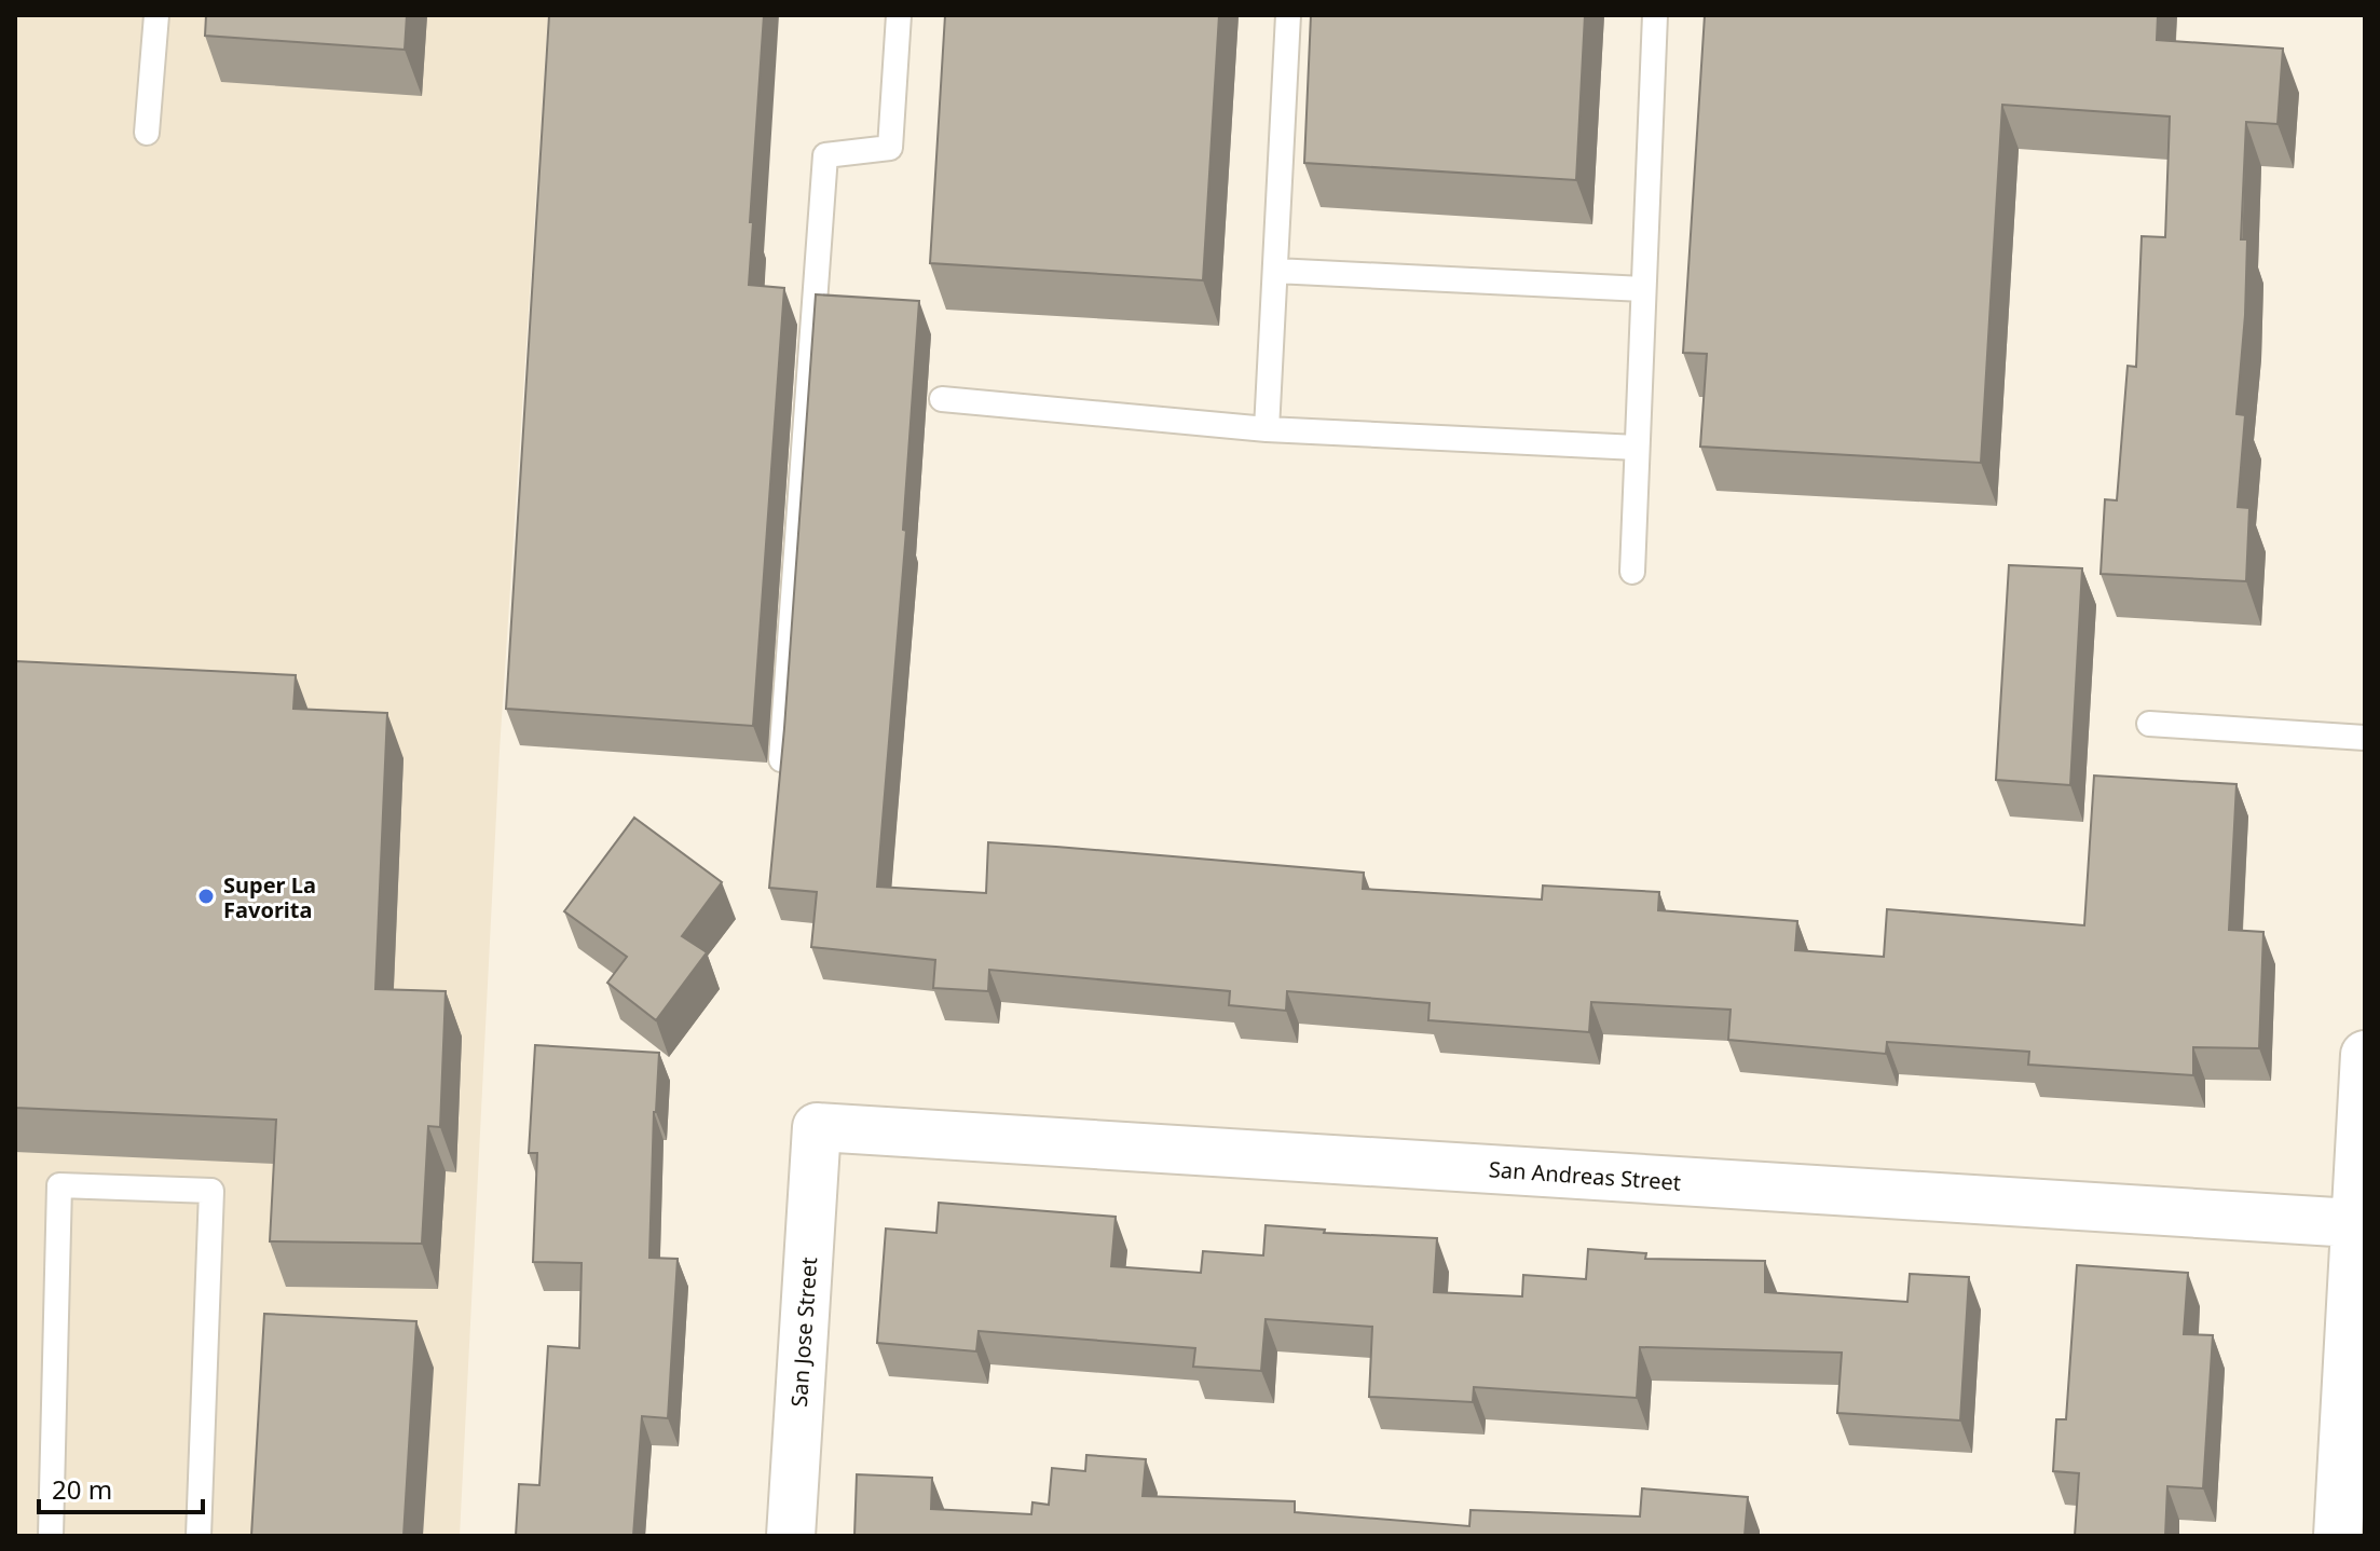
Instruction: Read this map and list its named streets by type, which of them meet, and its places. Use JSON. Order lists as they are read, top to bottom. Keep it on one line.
{"streets":{"street":["San Andreas Street","San Jose Street"]},"crossings":[["San Andreas Street","San Jose Street"]],"places":["Super La Favorita"],"scale_bar":"20 m"}
